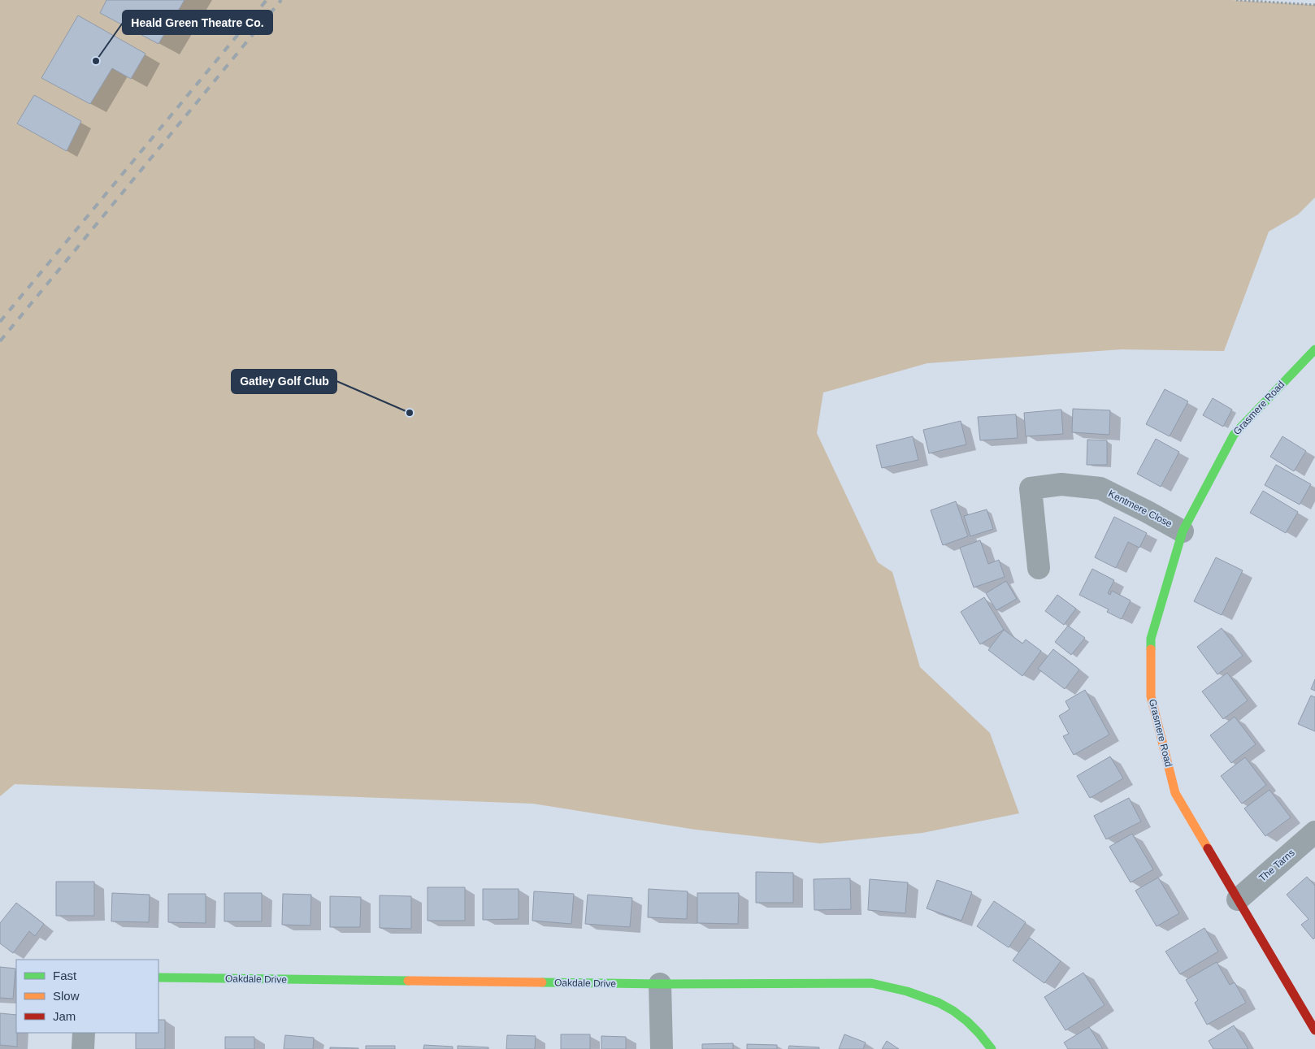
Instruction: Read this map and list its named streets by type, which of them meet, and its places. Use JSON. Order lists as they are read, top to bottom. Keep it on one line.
{"streets":{"street":["Grasmere Road","Kentmere Close","The Tarns","Oakdale Drive"]},"crossings":[["Grasmere Road","Kentmere Close"],["Grasmere Road","The Tarns"]],"places":["Heald Green Theatre Co.","Gatley Golf Club"],"legend":["Fast","Slow","Jam"]}
